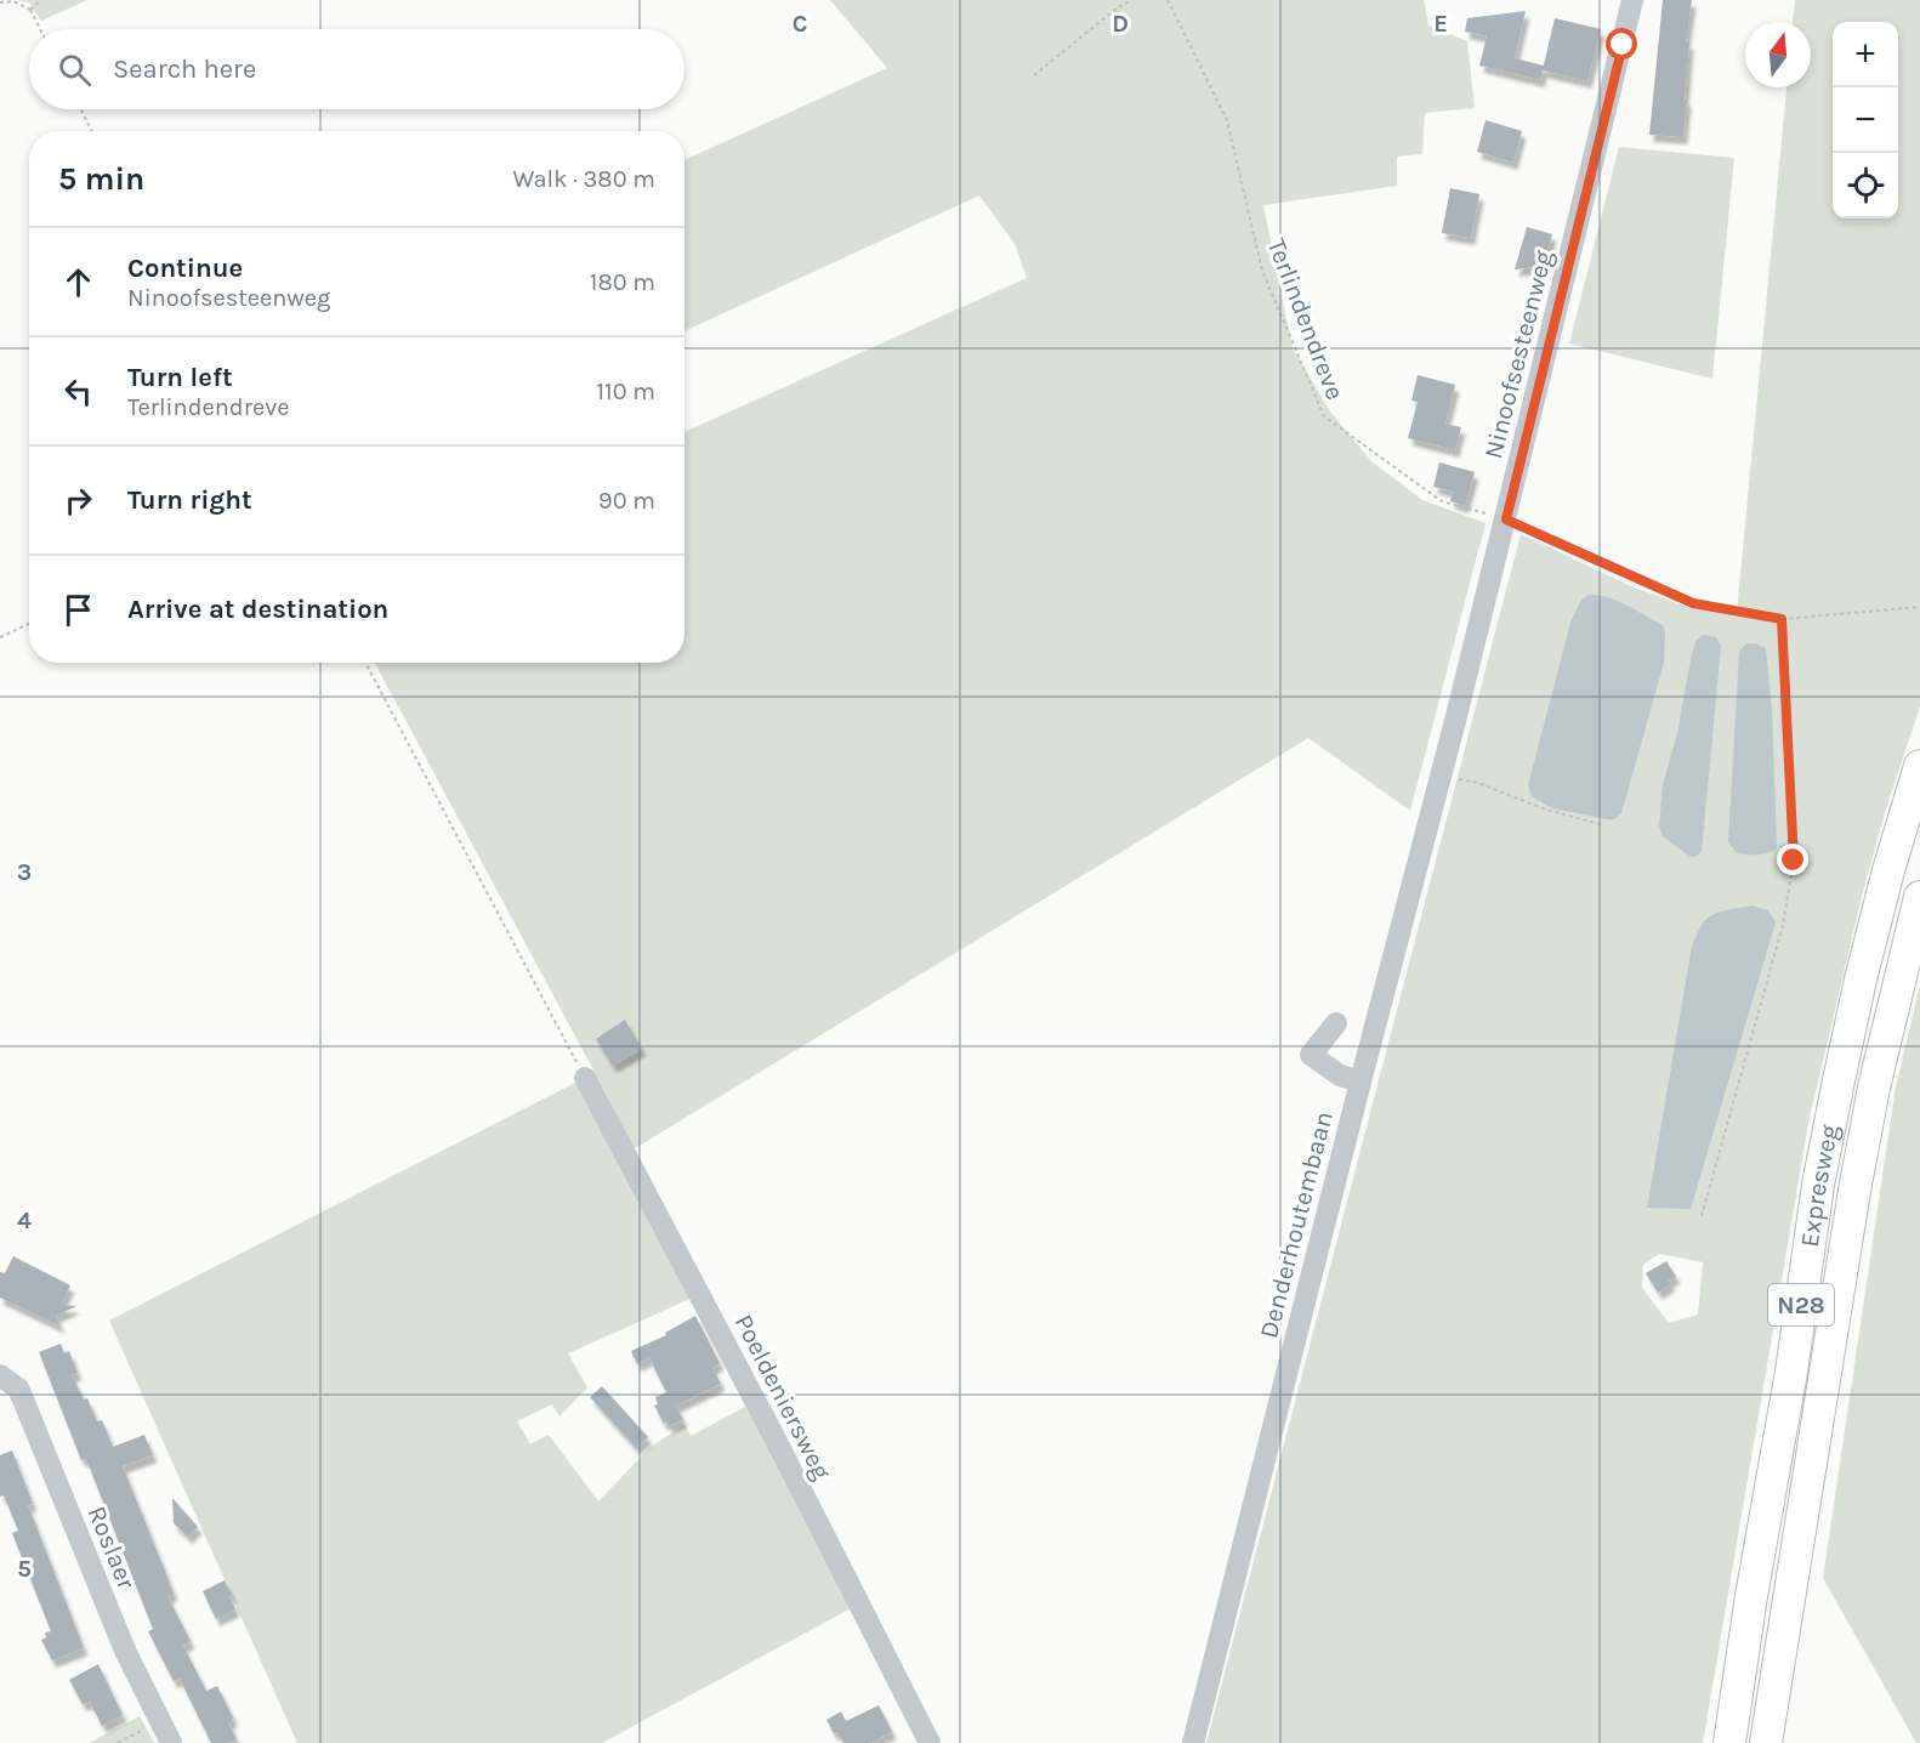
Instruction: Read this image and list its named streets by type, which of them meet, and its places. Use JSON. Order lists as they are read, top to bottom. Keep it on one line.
{"streets":{"highway":["Expresweg","N28"],"street":["Ninoofsesteenweg","Denderhoutembaan","Poeldeniersweg","Roslaer"],"path":["Terlindendreve"]},"crossings":[["Terlindendreve","Ninoofsesteenweg"],["Ninoofsesteenweg","Denderhoutembaan"]],"north":"top","page":{"map_buttons":["+","−"],"search":"Search here","heading":["5 min","Walk · 380 m"],"list":[["Continue","Ninoofsesteenweg","180 m"],["Turn left","Terlindendreve","110 m"],["Turn right","90 m"],"Arrive at destination"]},"grid":{"columns":["C","D","E"],"rows":["3","4","5"]}}
